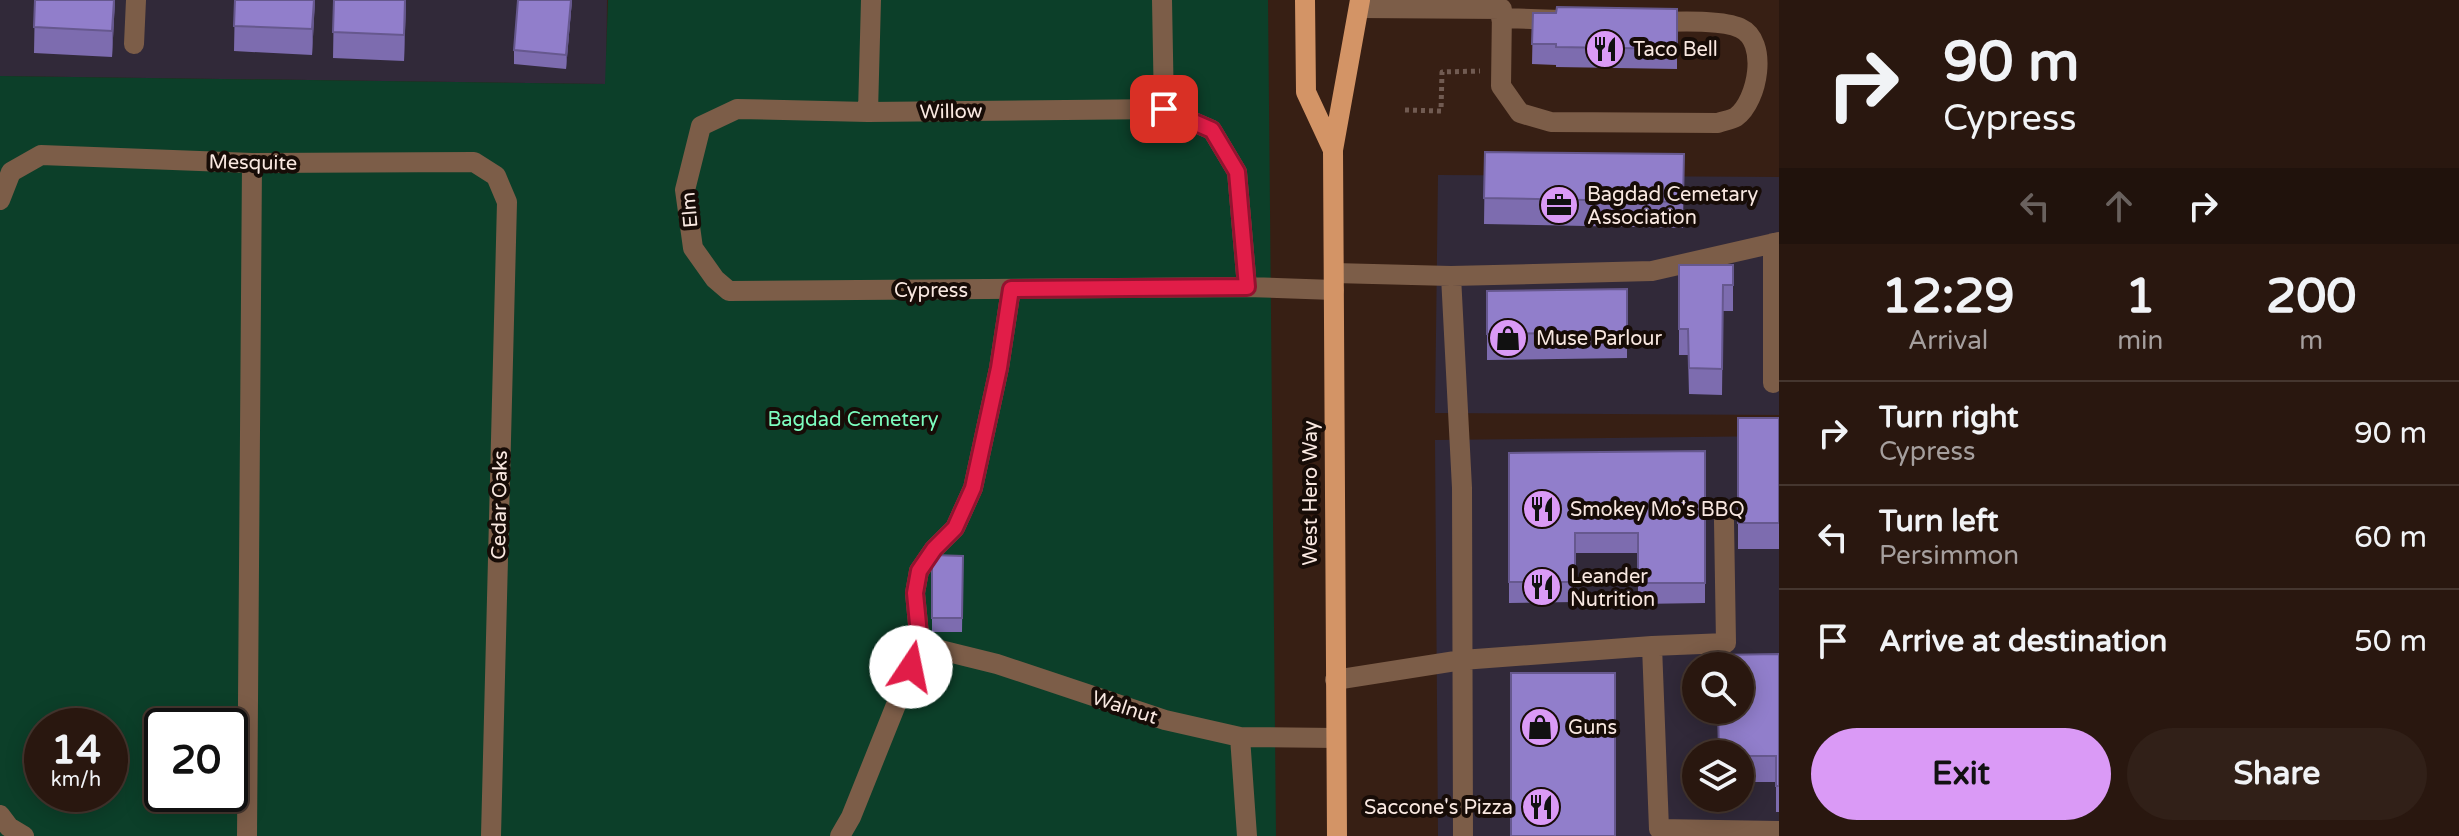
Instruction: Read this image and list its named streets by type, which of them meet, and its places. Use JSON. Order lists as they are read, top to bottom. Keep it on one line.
{"streets":{"main road":["West Hero Way"],"lane":["Willow","Mesquite","Elm","Cypress","Cedar Oaks","Walnut"]},"crossings":[["Willow","Elm"],["Mesquite","Cedar Oaks"],["Elm","Cypress"],["Cypress","West Hero Way"],["West Hero Way","Walnut"]],"parks":["Bagdad Cemetery"],"places":{"restaurant":["Taco Bell","Smokey Mo's BBQ","Leander Nutrition","Saccone's Pizza"],"office":["Bagdad Cemetary Association"],"shop":["Muse Parlour","Guns"]},"page":{"turn":["90 m","Cypress"],"eta":["12:29","Arrival","1","min","200","m"],"list":[{"name":"Turn right","note":"Cypress","value":"90 m"},{"name":"Turn left","note":"Persimmon","value":"60 m"},{"name":"Arrive at destination","value":"50 m"}],"speed":"14 km/h","limit":"20","buttons":["Exit","Share"]}}
